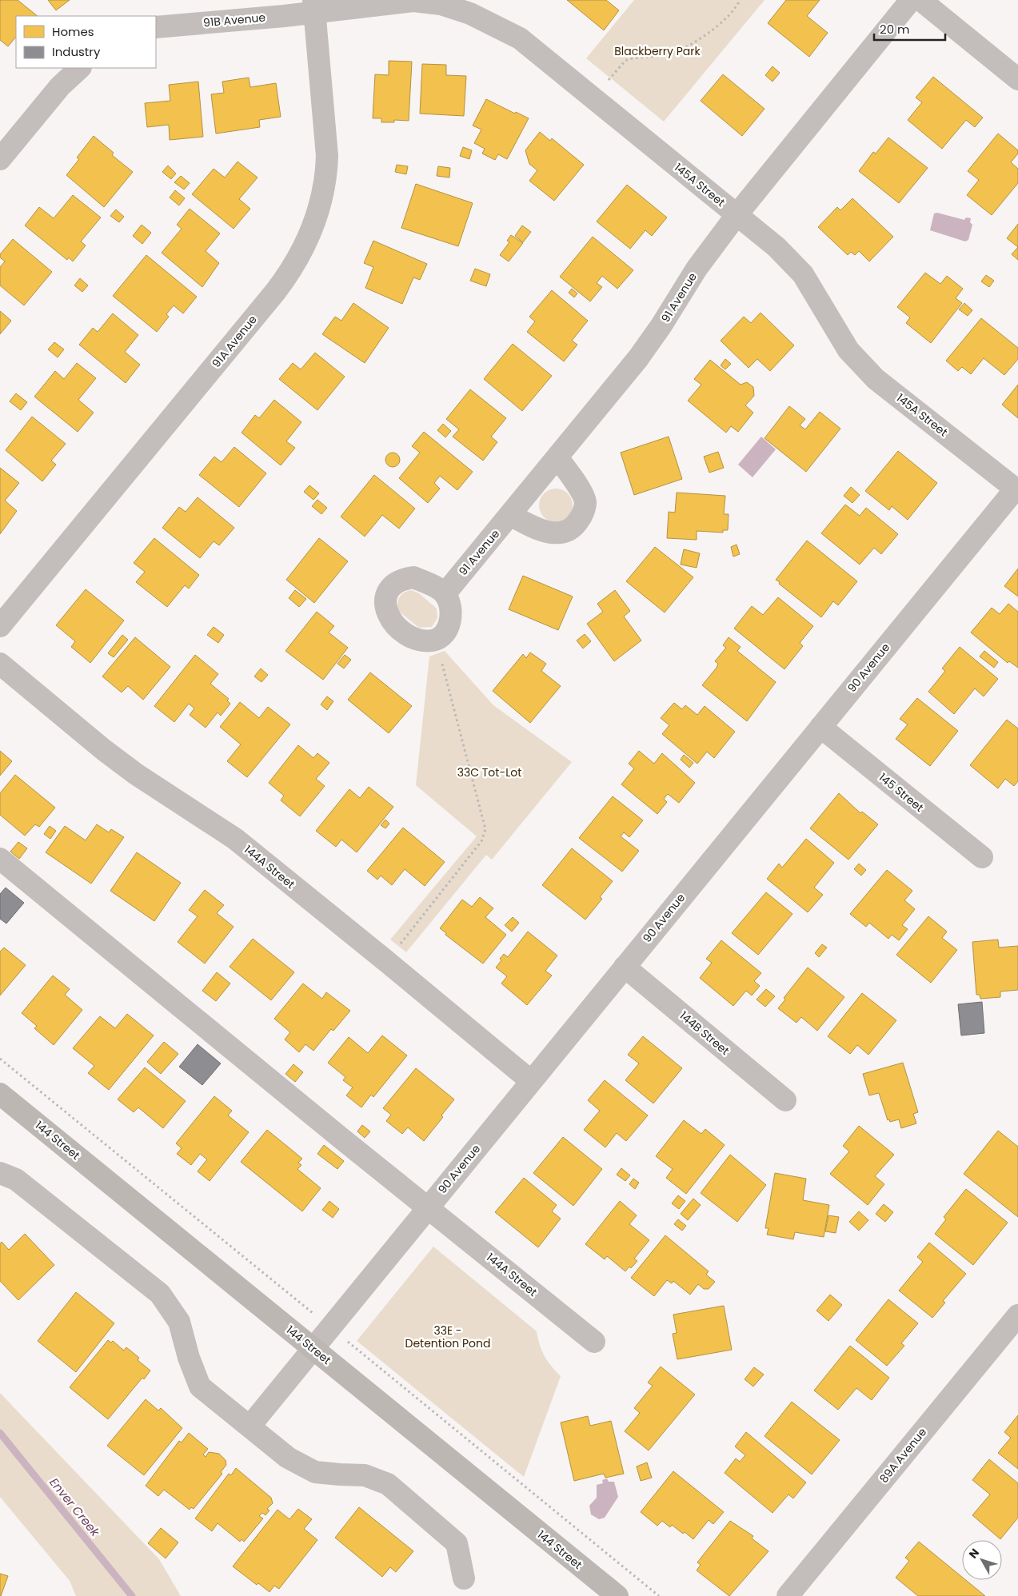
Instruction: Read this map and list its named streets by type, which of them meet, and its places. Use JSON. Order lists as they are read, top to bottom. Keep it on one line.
{"streets":{"main road":["144 Street"],"street":["91B Avenue","145A Street","91 Avenue","91A Avenue","90 Avenue","145 Street","144A Street","144B Street","89A Avenue"]},"crossings":[["91B Avenue","145A Street"],["91B Avenue","91A Avenue"],["145A Street","91 Avenue"],["145A Street","91A Avenue"],["145A Street","90 Avenue"],["90 Avenue","145 Street"],["90 Avenue","144A Street"],["90 Avenue","144B Street"],["90 Avenue","144 Street"]],"water":["Enver Creek"],"parks":["Blackberry Park","33C Tot-Lot","33E - Detention Pond"],"legend":["Homes","Industry"],"scale_bar":"20 m","north":"top left"}
